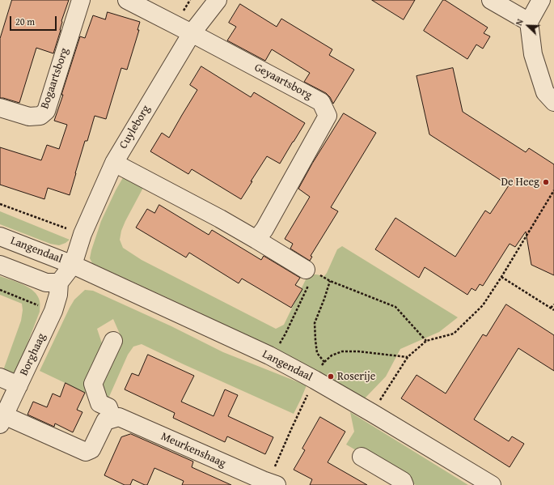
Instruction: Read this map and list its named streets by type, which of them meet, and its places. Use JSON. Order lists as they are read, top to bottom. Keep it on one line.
{"streets":{"street":["Bogaartsborg","Geyaartsborg","Cuyleborg","Langendaal","Borghaag","Meurkenshaag"]},"crossings":[["Geyaartsborg","Cuyleborg"],["Cuyleborg","Langendaal"],["Langendaal","Borghaag"]],"places":["De Heeg","Roserije"],"scale_bar":"20 m","north":"top left"}
